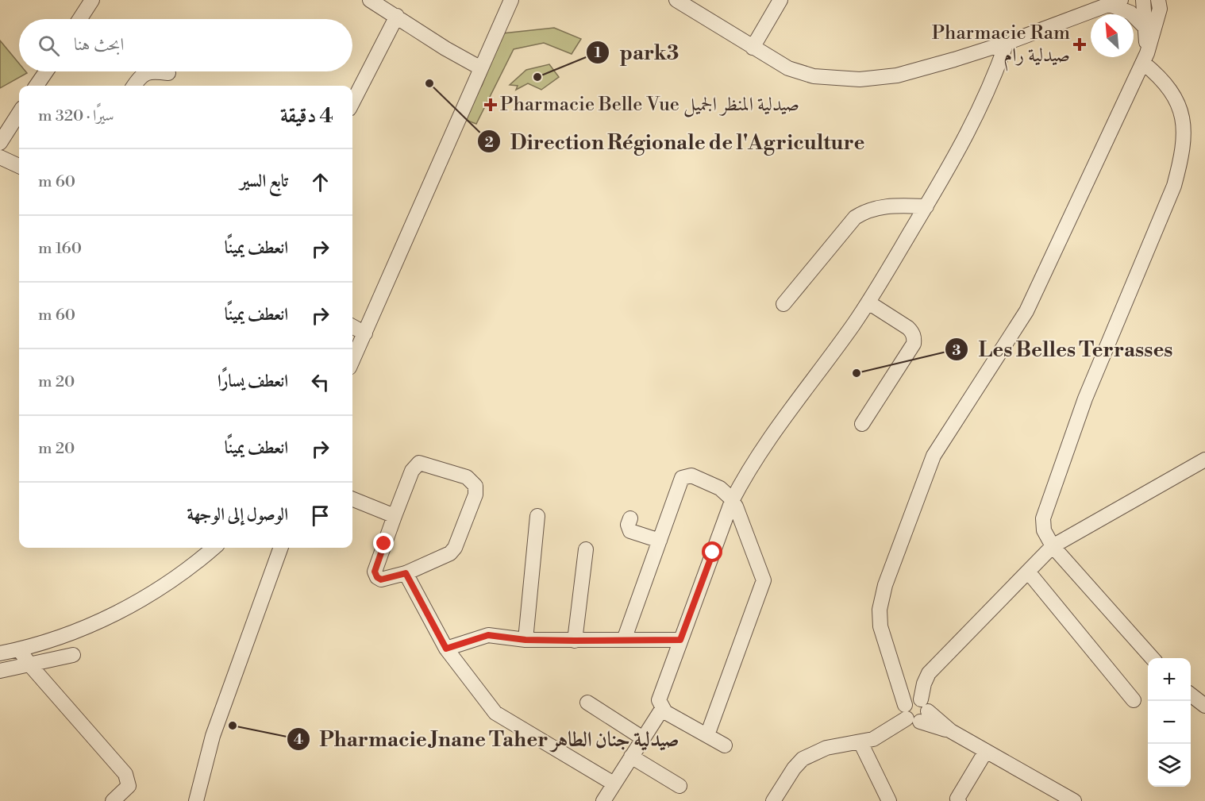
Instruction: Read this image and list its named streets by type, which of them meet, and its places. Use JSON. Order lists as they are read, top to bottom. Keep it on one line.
{"places":{"health":["Pharmacie Ram صيدلية رام","Pharmacie Belle Vue صيدلية المنظر الجميل"],"other":["park3","Direction Régionale de l'Agriculture","Les Belles Terrasses","Pharmacie Jnane Taher صيدلية جنان الطاهر"]},"north":"top left","page":{"search":"ابحث هنا","heading":["4 دقيقة","سيرًا · 320 m"],"list":[["تابع السير","60 m"],["انعطف يمينًا","160 m"],["انعطف يمينًا","60 m"],["انعطف يسارًا","20 m"],["انعطف يمينًا","20 m"],"الوصول إلى الوجهة"],"map_buttons":["+","−"]}}
